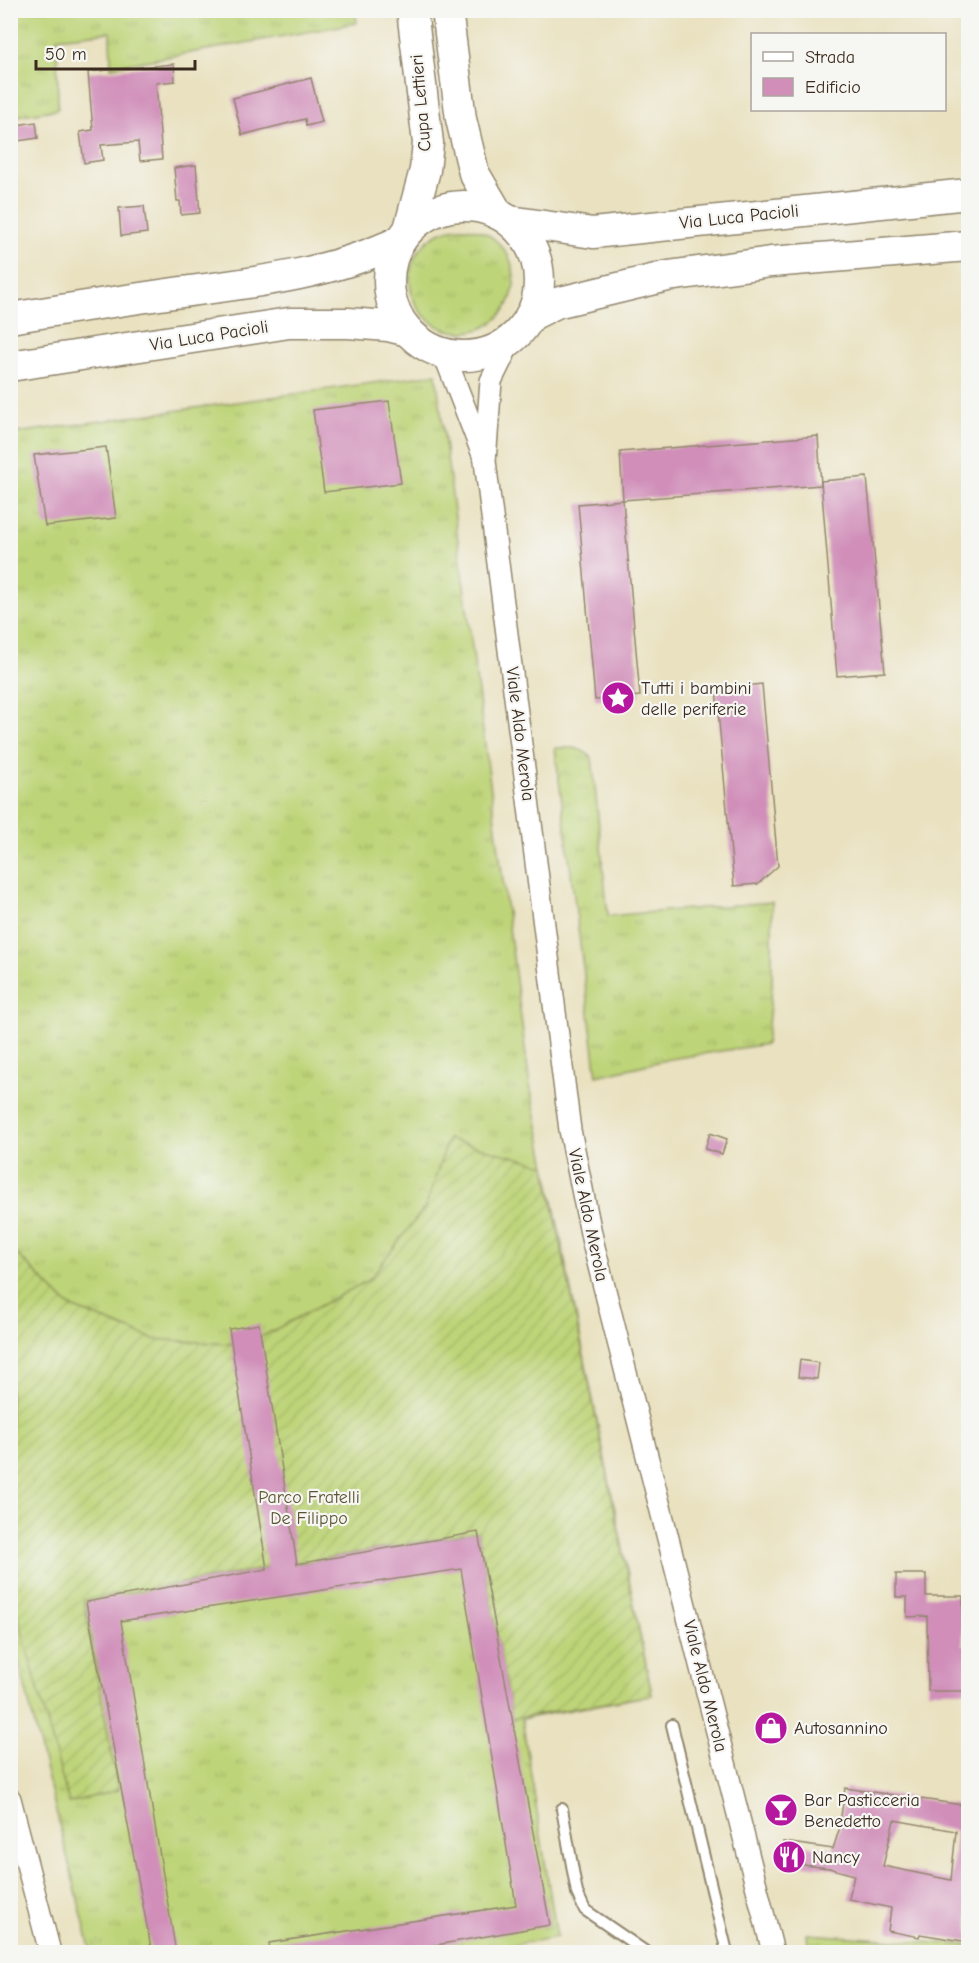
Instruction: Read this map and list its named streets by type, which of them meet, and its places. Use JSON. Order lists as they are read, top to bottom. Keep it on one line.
{"streets":{"main road":["Cupa Lettieri","Via Luca Pacioli"],"street":["Viale Aldo Merola"]},"crossings":[["Cupa Lettieri","Via Luca Pacioli"],["Cupa Lettieri","Viale Aldo Merola"],["Via Luca Pacioli","Viale Aldo Merola"]],"parks":["Parco Fratelli De Filippo"],"places":{"place":["Tutti i bambini delle periferie"],"shop":["Autosannino"],"bar":["Bar Pasticceria Benedetto"],"restaurant":["Nancy"]},"legend":["Strada","Edificio"],"scale_bar":"50 m"}
